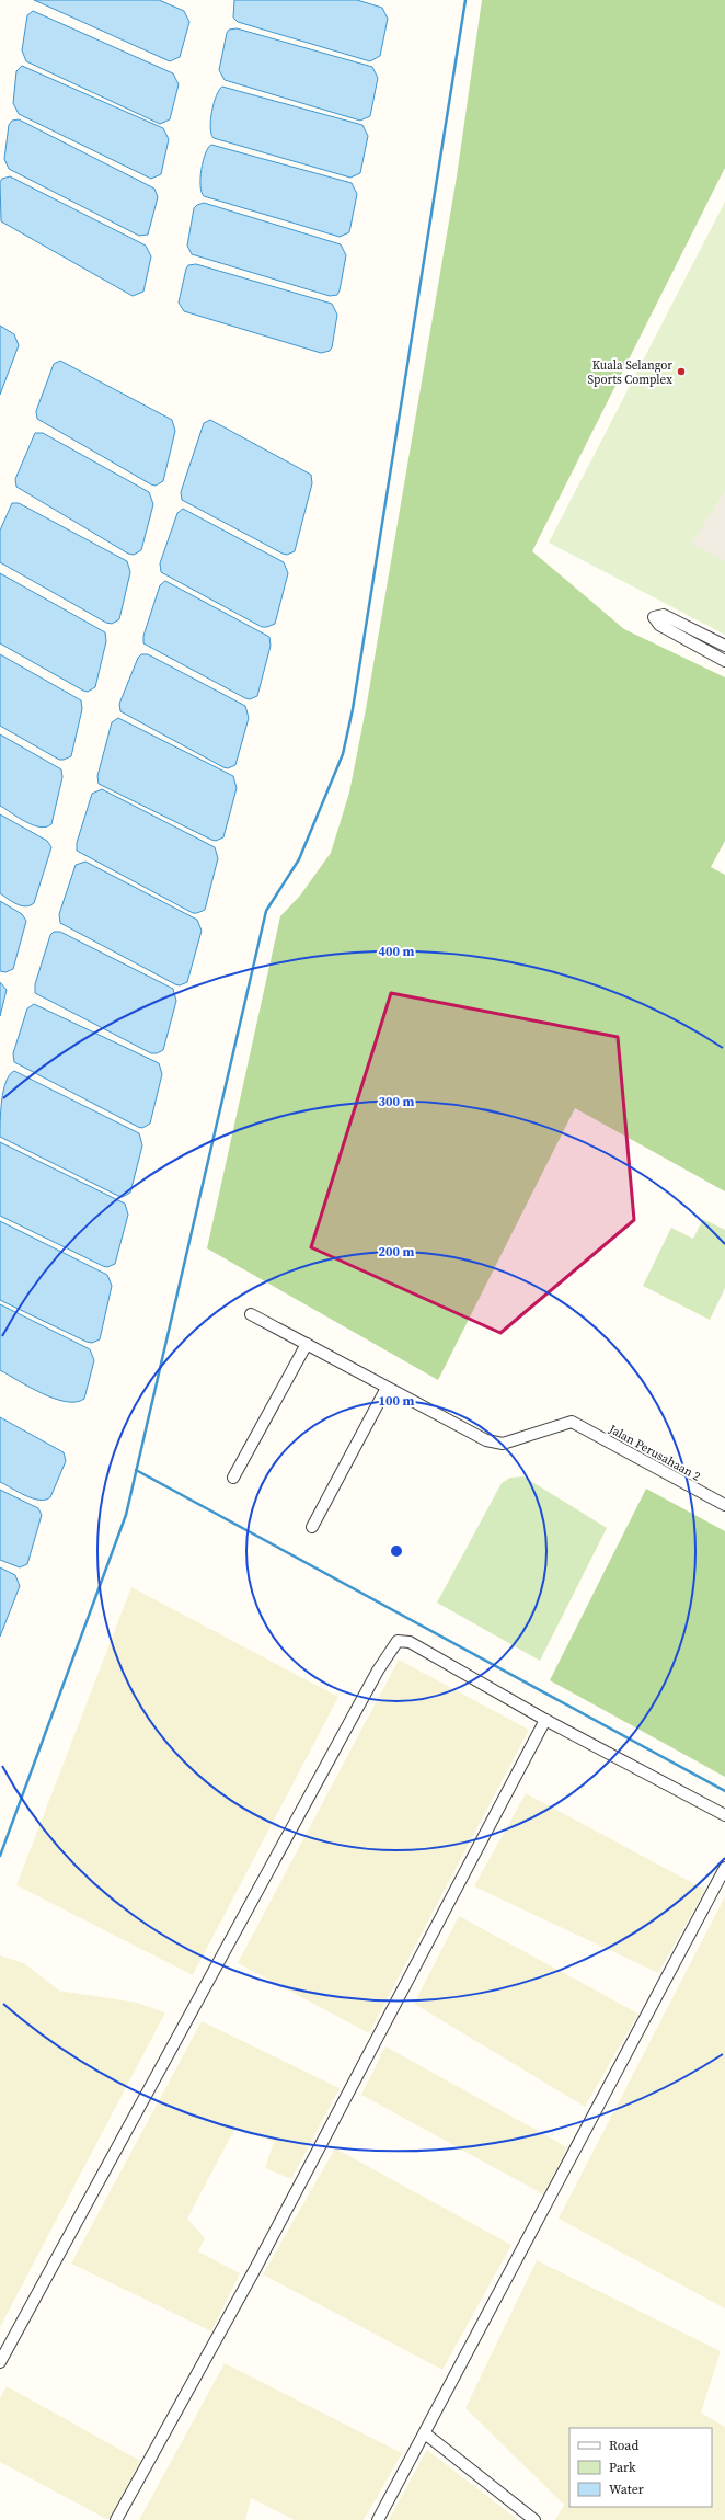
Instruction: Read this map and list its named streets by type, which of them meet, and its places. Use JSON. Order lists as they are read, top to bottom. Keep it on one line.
{"streets":{"street":["Jalan Perusahaan 2"]},"places":["Kuala Selangor Sports Complex"],"legend":["Road","Park","Water"],"rings":["400 m","300 m","200 m","100 m"]}
